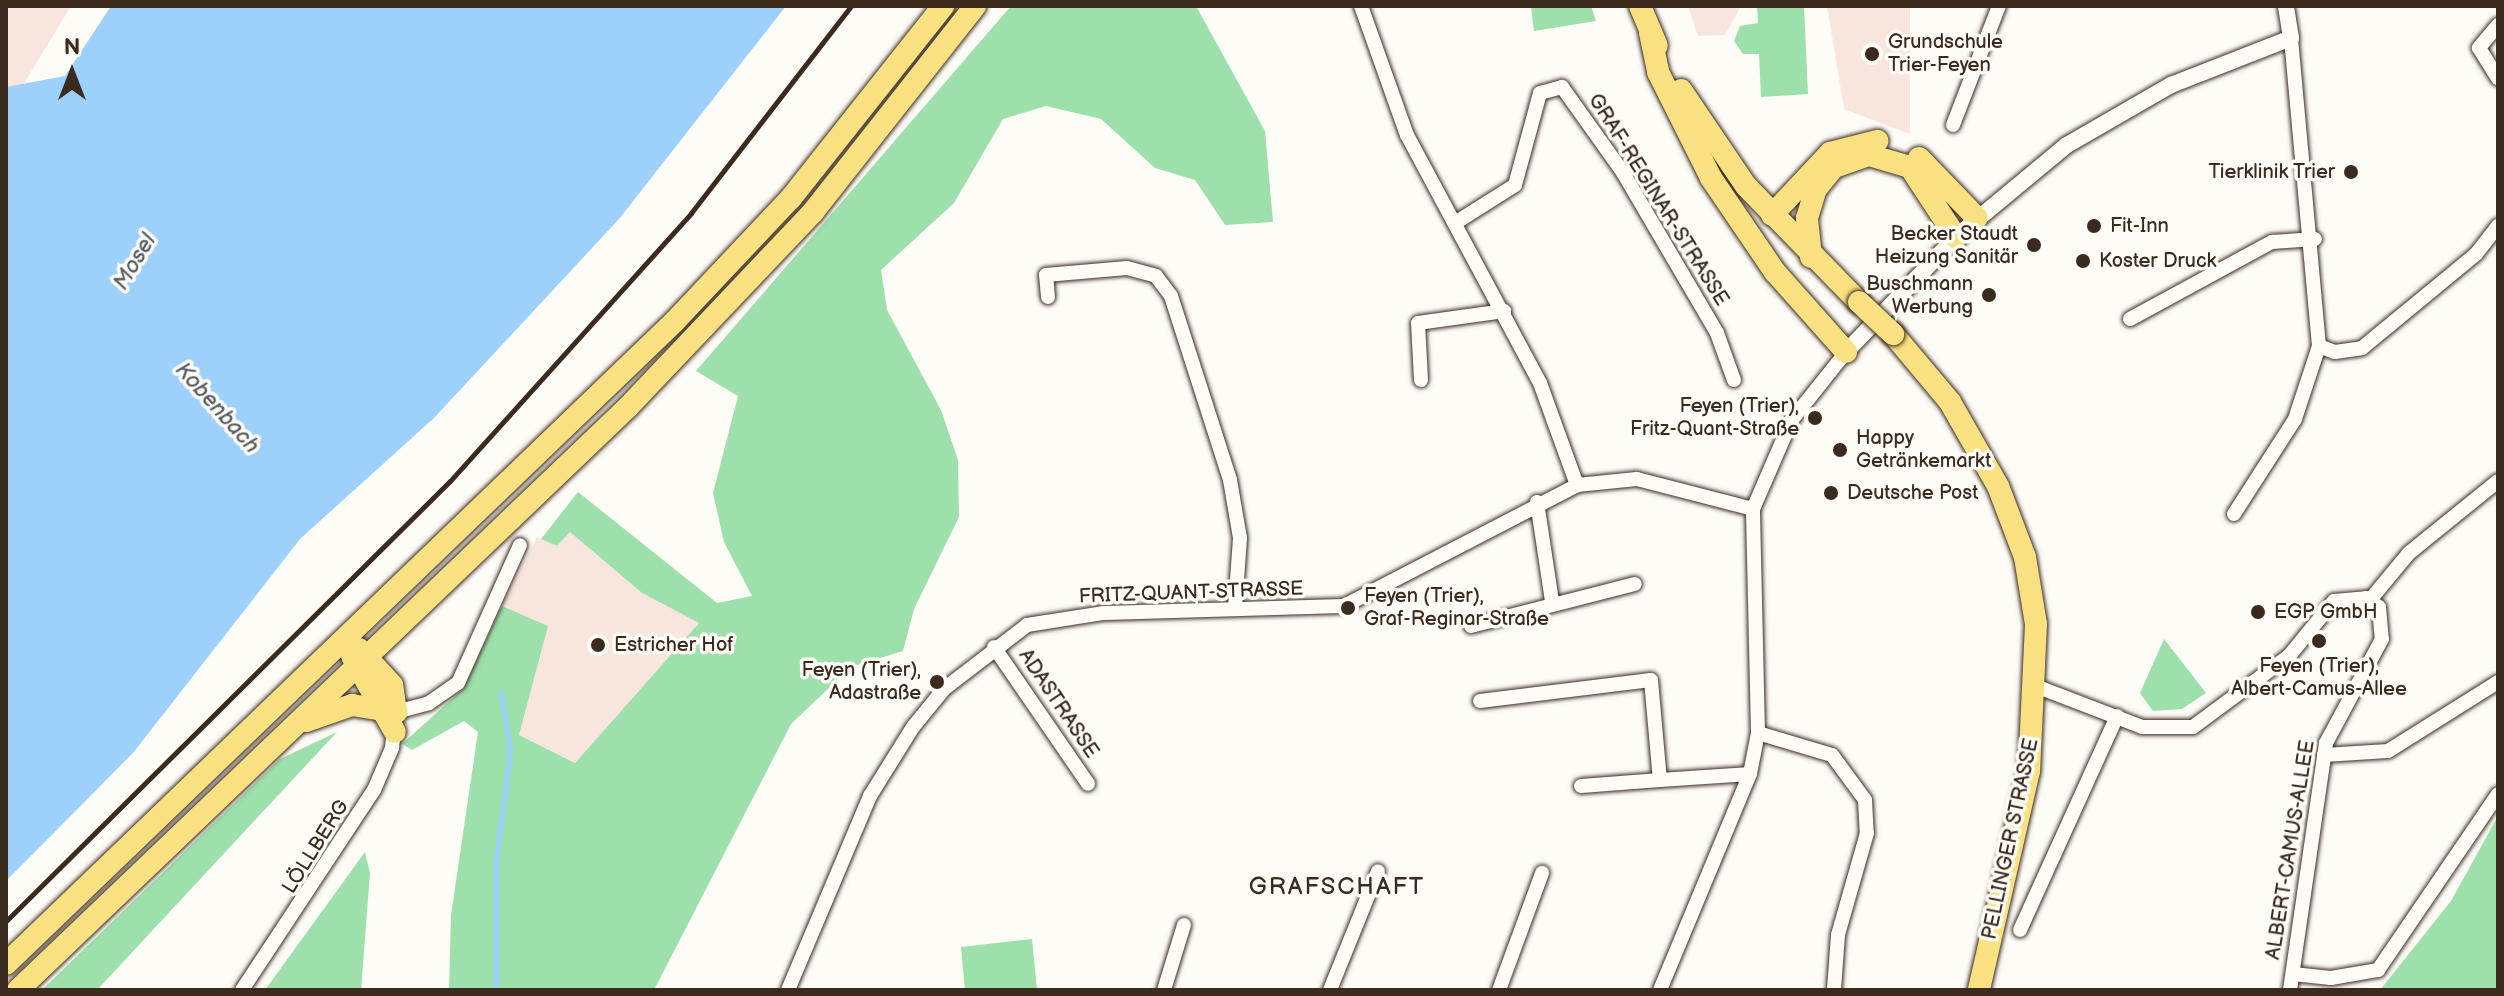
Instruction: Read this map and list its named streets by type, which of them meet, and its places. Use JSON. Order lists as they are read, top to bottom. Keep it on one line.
{"streets":{"main road":["PELLINGER STRASSE"],"street":["GRAF-REGINAR-STRASSE","FRITZ-QUANT-STRASSE","ADASTRASSE","LÖLLBERG","ALBERT-CAMUS-ALLEE"]},"crossings":[["FRITZ-QUANT-STRASSE","ADASTRASSE"]],"districts":["GRAFSCHAFT"],"water":["Mosel","Kobenbach"],"places":["Grundschule Trier-Feyen","Tierklinik Trier","Fit-Inn","Becker Staudt Heizung Sanitär","Koster Druck","Buschmann Werbung","Feyen (Trier), Fritz-Quant-Straße","Happy Getränkemarkt","Deutsche Post","Feyen (Trier), Graf-Reginar-Straße","EGP GmbH","Feyen (Trier), Albert-Camus-Allee","Estricher Hof","Feyen (Trier), Adastraße"],"north":"top"}
